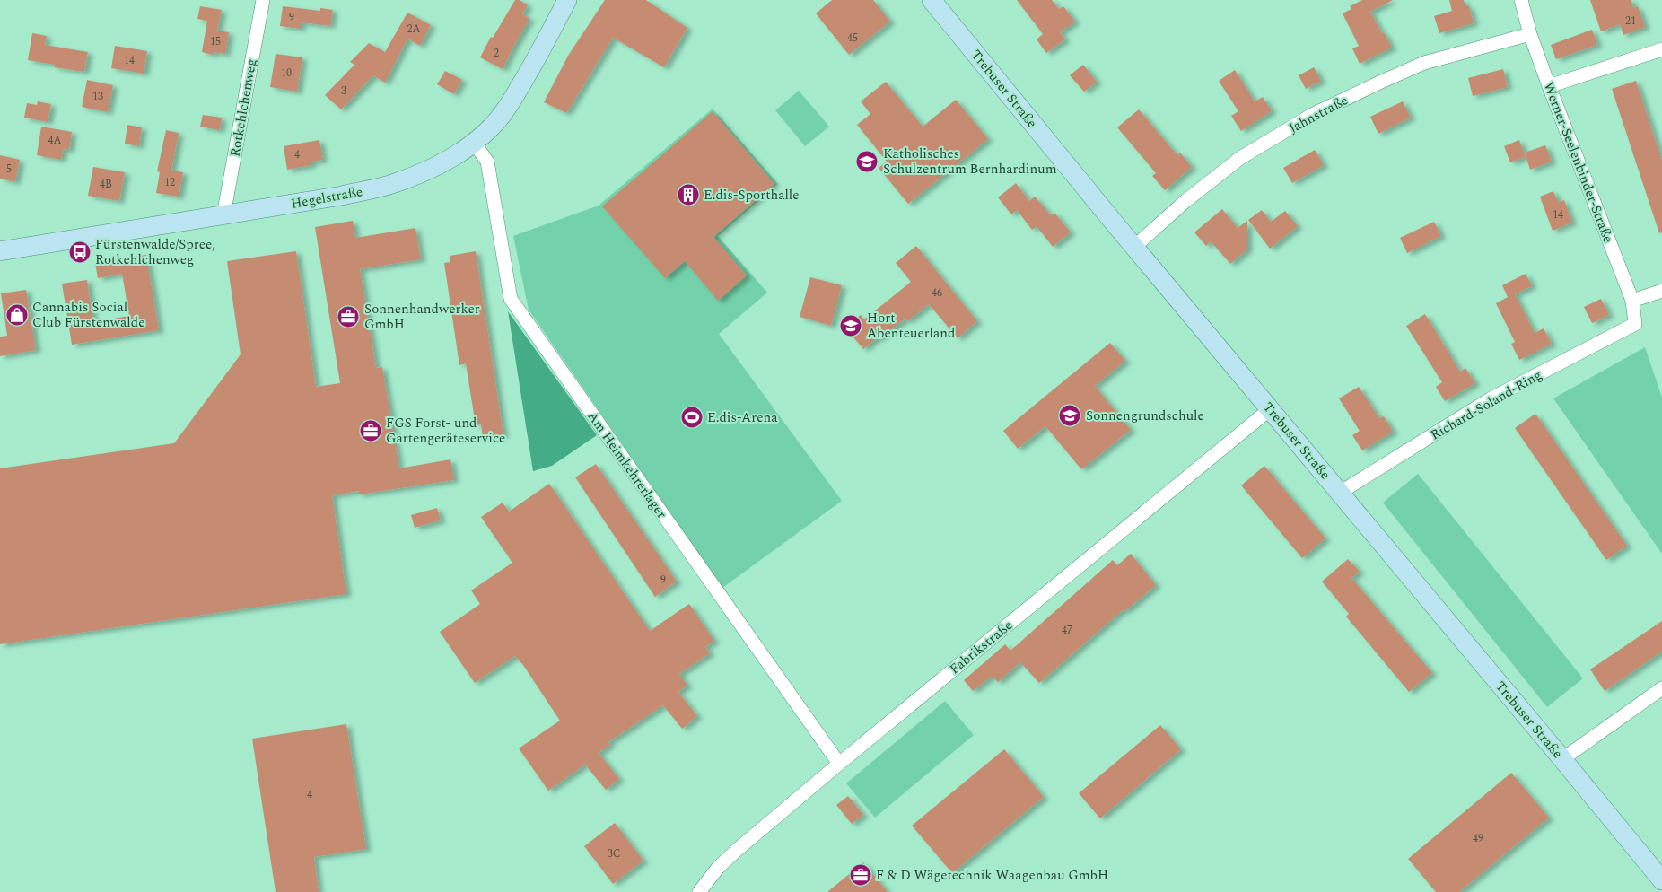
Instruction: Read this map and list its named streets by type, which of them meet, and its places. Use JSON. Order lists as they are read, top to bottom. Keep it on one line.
{"streets":{"street":["Trebuser Straße","Rotkehlchenweg","Jahnstraße","Werner-Seelenbinder-Straße","Hegelstraße","Richard-Soland-Ring","Am Heimkehrerlager","Fabrikstraße"]},"crossings":[["Trebuser Straße","Jahnstraße"],["Trebuser Straße","Richard-Soland-Ring"],["Trebuser Straße","Fabrikstraße"],["Rotkehlchenweg","Hegelstraße"],["Jahnstraße","Werner-Seelenbinder-Straße"],["Werner-Seelenbinder-Straße","Richard-Soland-Ring"],["Hegelstraße","Am Heimkehrerlager"],["Am Heimkehrerlager","Fabrikstraße"]],"places":{"school or university":["Katholisches Schulzentrum Bernhardinum","Hort Abenteuerland","Sonnengrundschule"],"building":["E.dis-Sporthalle"],"bus stop":["Fürstenwalde/Spree, Rotkehlchenweg"],"shop":["Cannabis Social Club Fürstenwalde"],"office":["Sonnenhandwerker GmbH","FGS Forst- und Gartengeräteservice","F & D Wägetechnik Waagenbau GmbH"],"sports":["E.dis-Arena"]},"house_numbers":["9","21","2A","45","15","2","14","10","3","13","4A","4","5","12","4B","14","46","9","47","4","49","3C"]}
